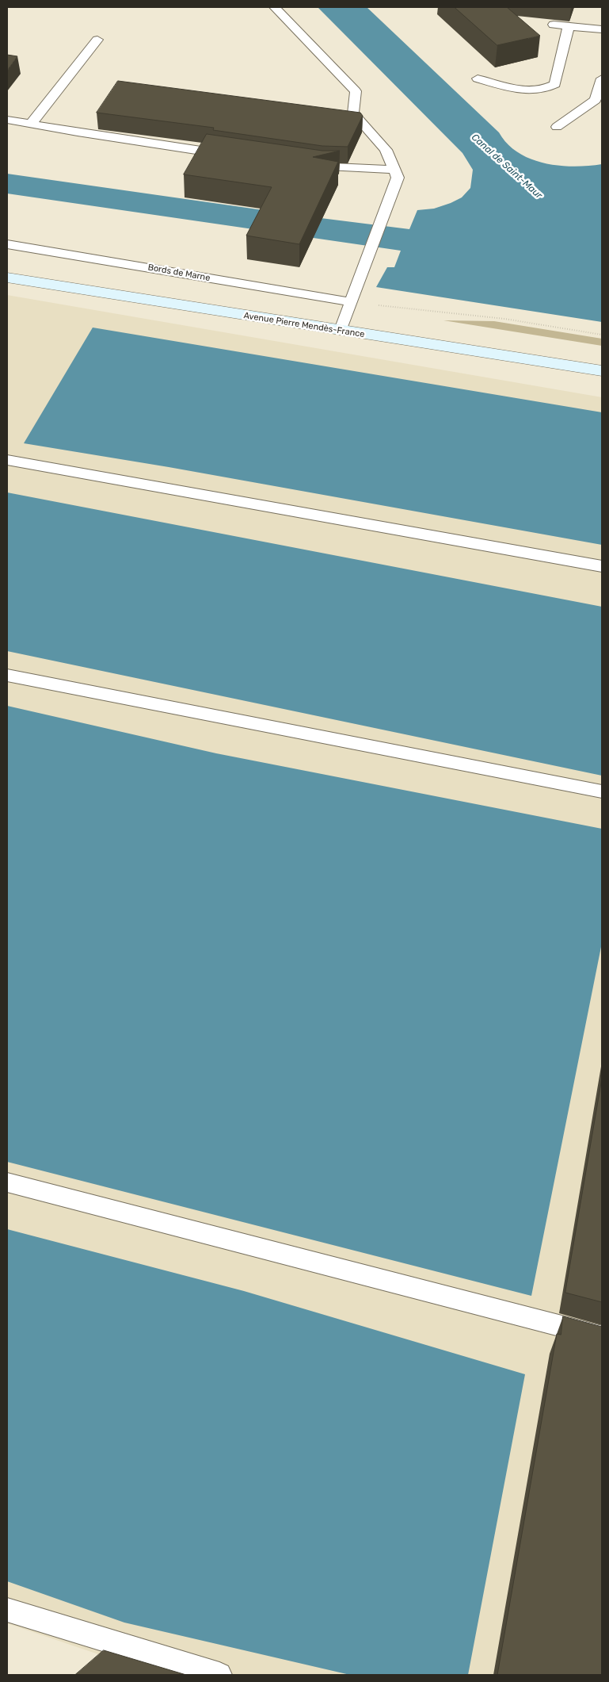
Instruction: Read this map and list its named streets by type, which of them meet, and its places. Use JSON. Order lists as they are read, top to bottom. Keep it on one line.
{"streets":{"main road":["Avenue Pierre Mendès-France"],"lane":["Bords de Marne"]},"water":["Canal de Saint-Maur"]}
